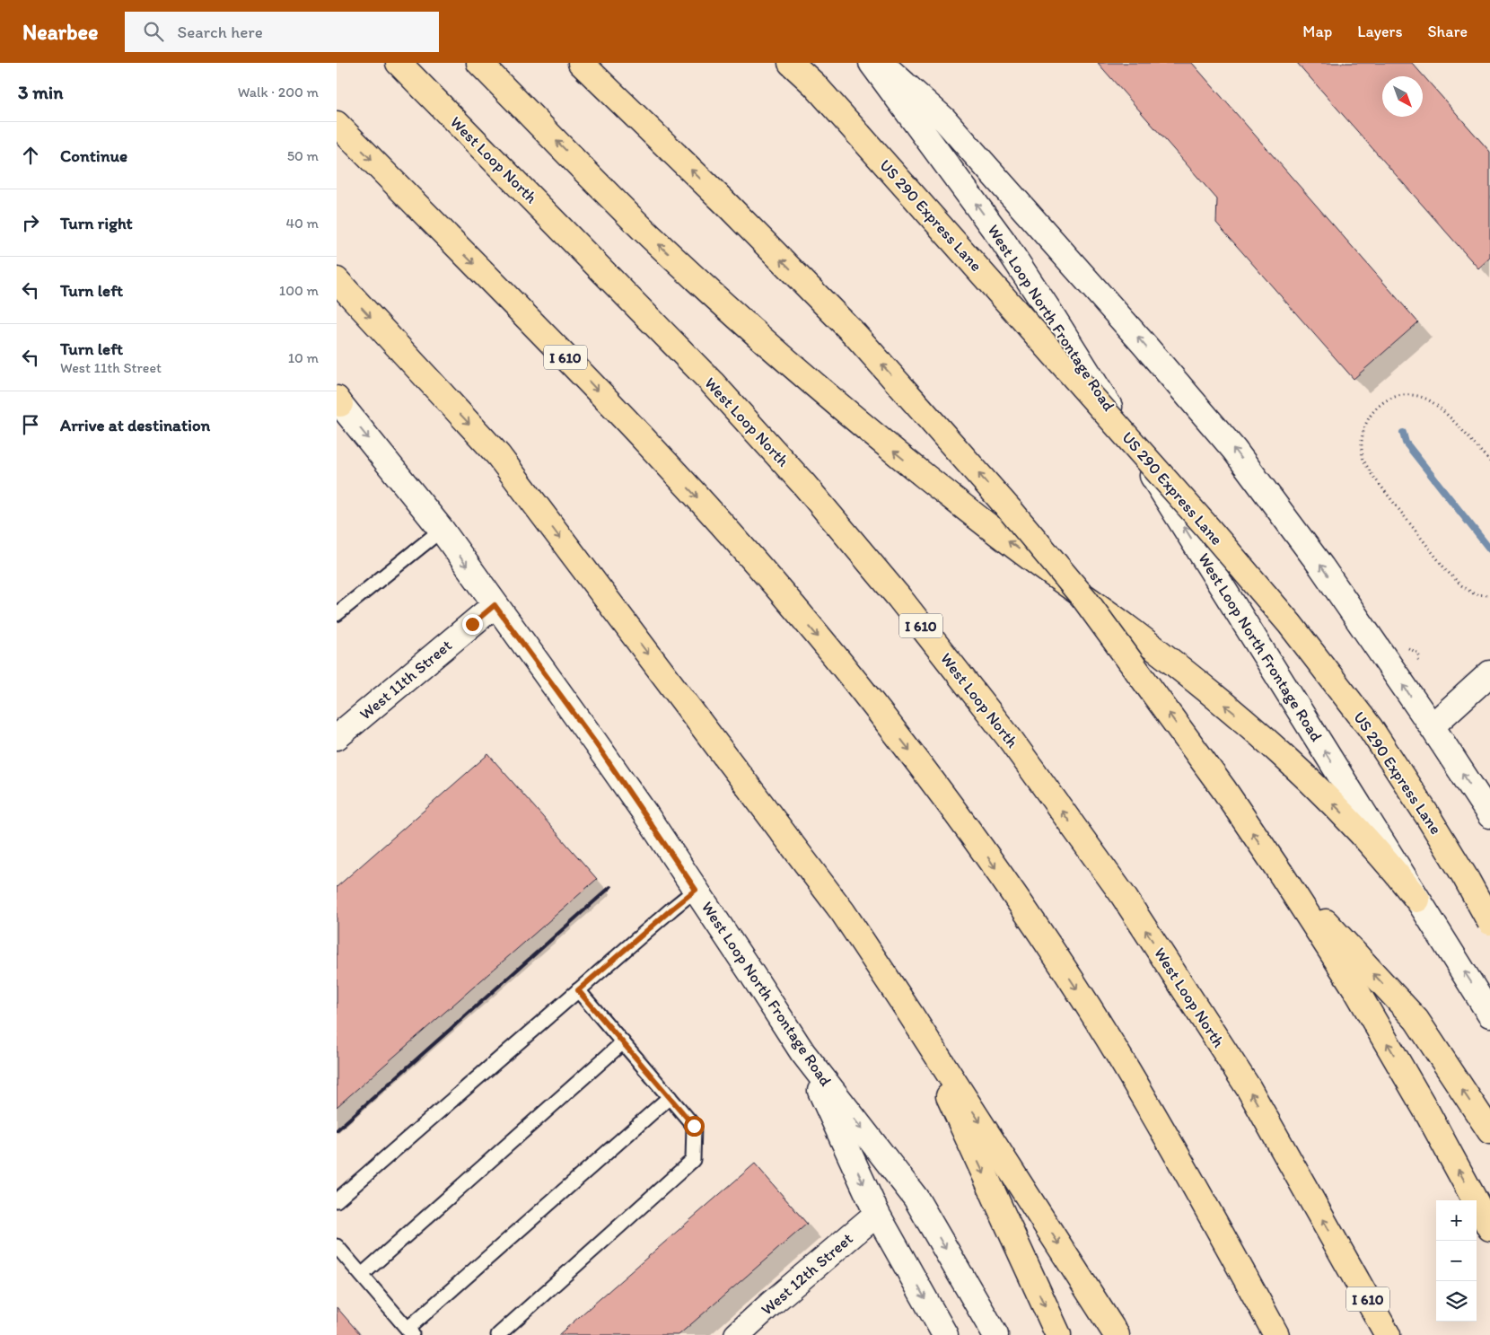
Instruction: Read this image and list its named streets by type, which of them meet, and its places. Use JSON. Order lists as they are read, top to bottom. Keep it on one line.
{"streets":{"highway":["West Loop North","US 290 Express Lane","I 610"],"main road":["West Loop North Frontage Road","West 11th Street","West 12th Street"]},"crossings":[["West Loop North Frontage Road","West 11th Street"]],"north":"bottom right","page":{"header":"Nearbee","search":"Search here","nav":["Map","Layers","Share"],"heading":["3 min","Walk · 200 m"],"list":[["Continue","50 m"],["Turn right","40 m"],["Turn left","100 m"],["Turn left","West 11th Street","10 m"],"Arrive at destination"],"map_buttons":["+","−"]}}
